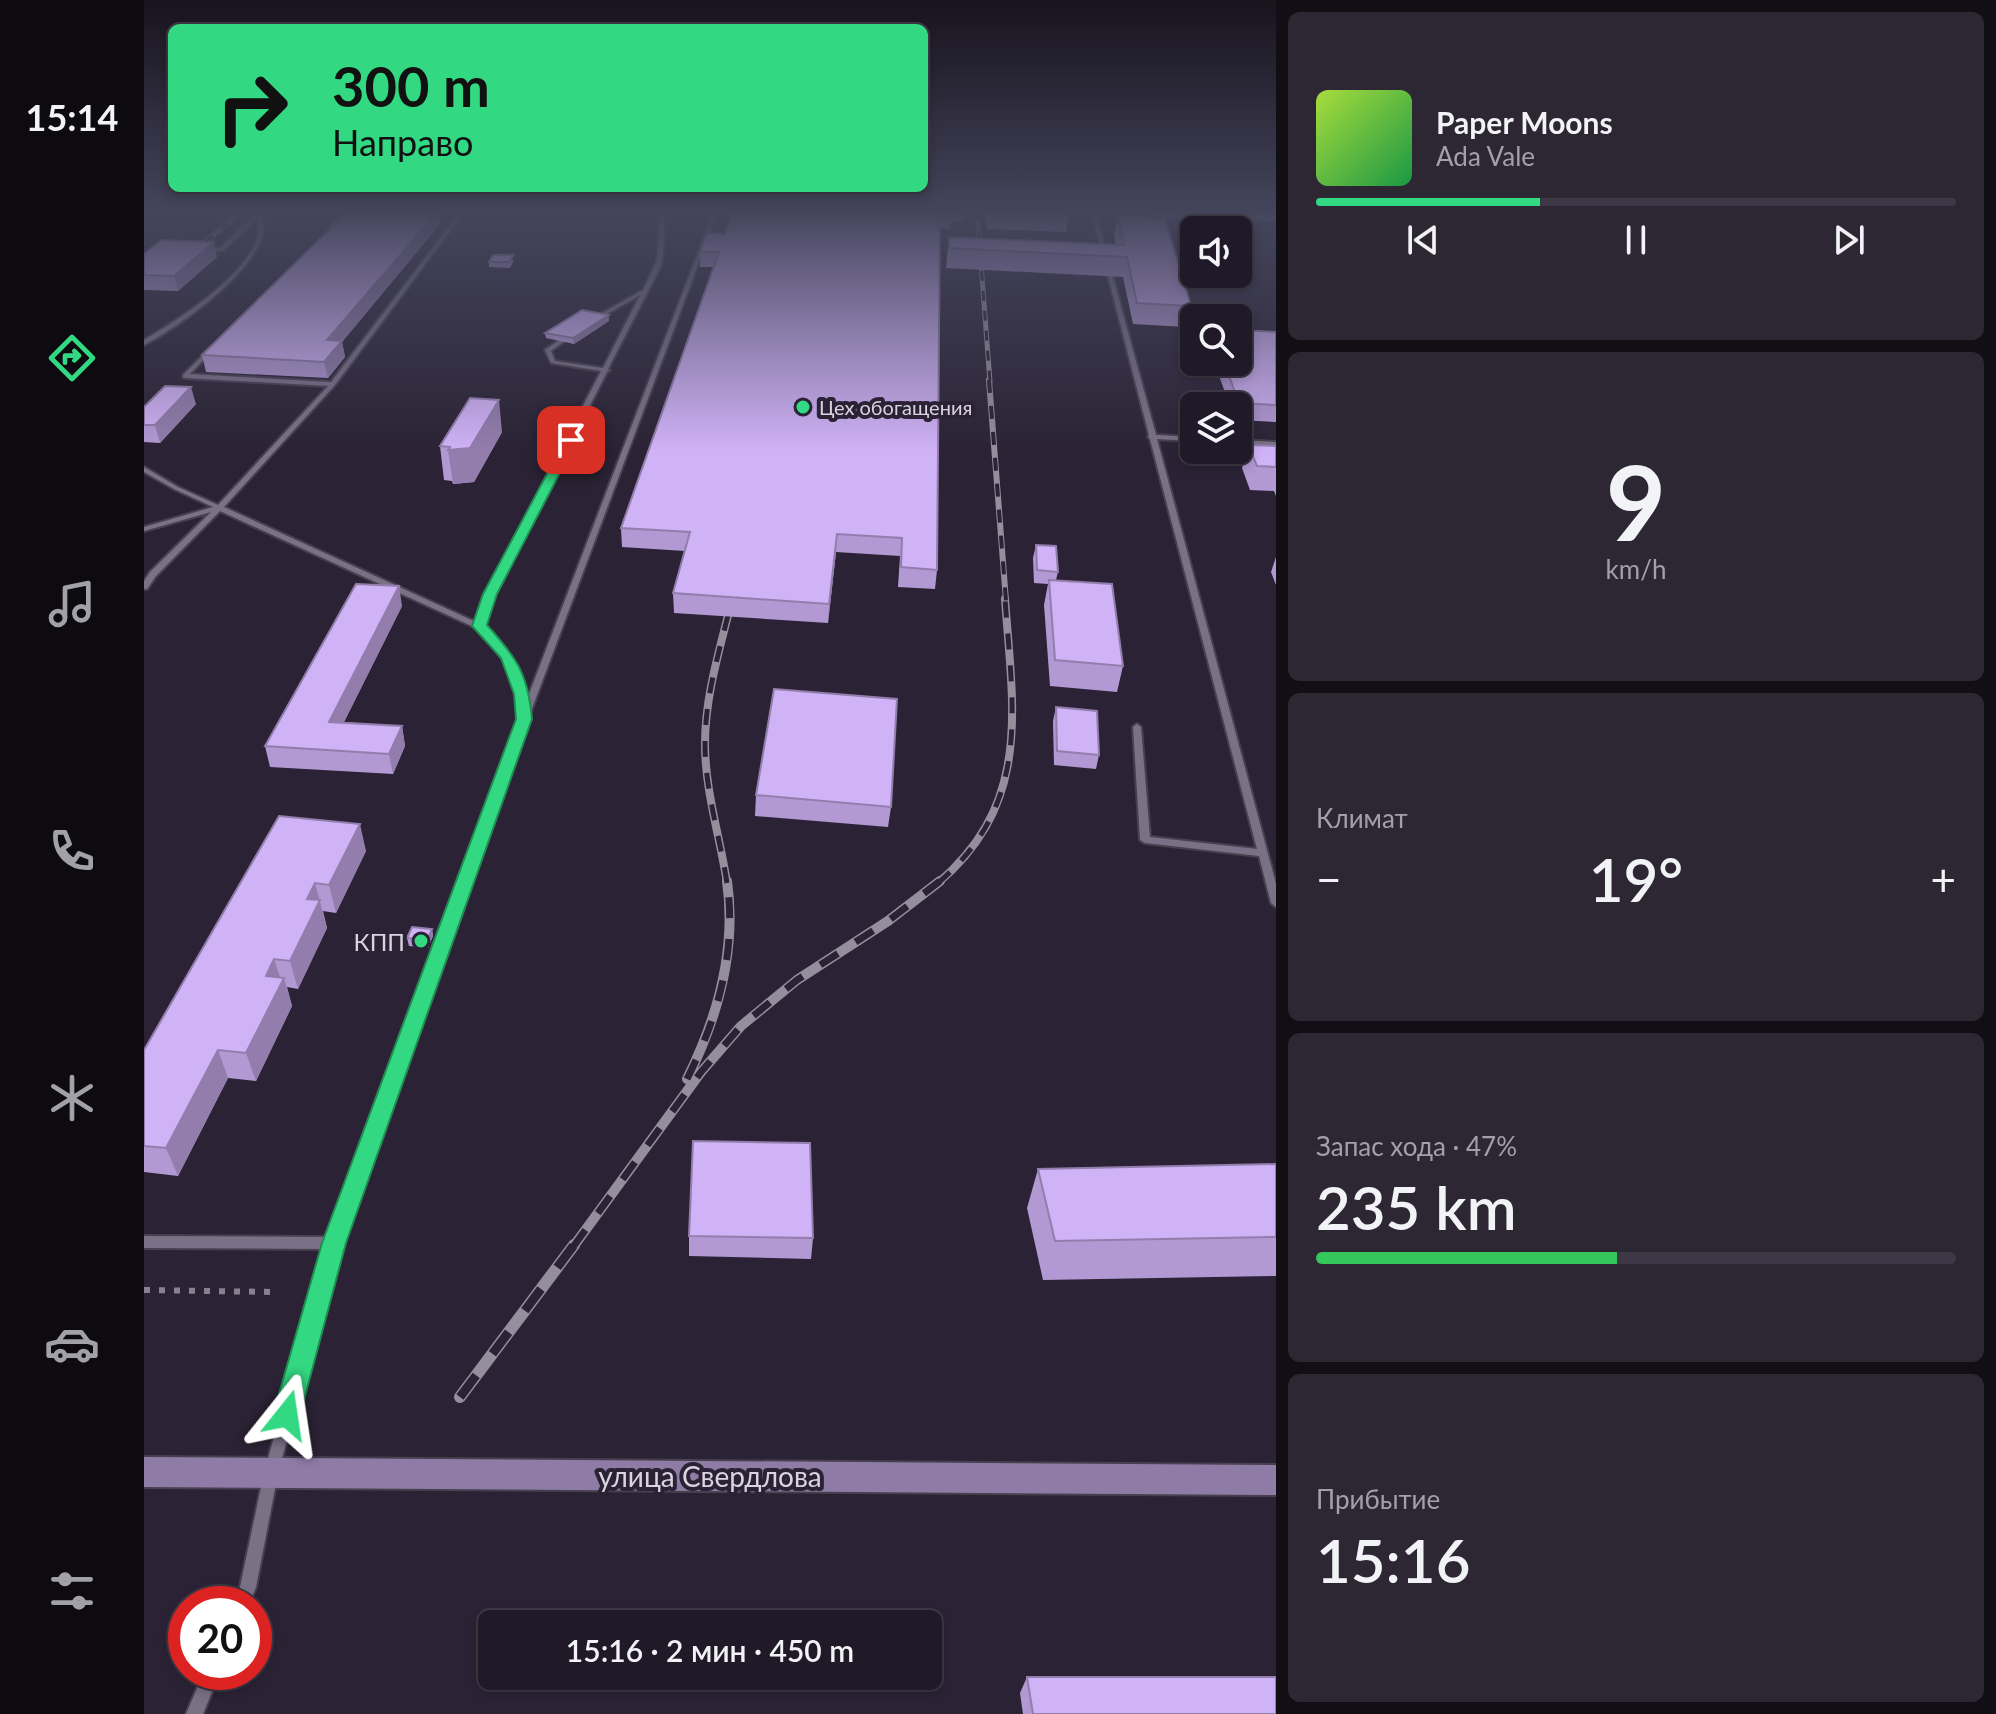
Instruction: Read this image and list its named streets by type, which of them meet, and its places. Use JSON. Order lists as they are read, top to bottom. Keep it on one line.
{"streets":{"main road":["улица Свердлова"]},"places":["Цех обогащения","КПП"],"page":{"tabs":"15:14","turn":["300 m","Направо"],"song":["Paper Moons","Ada Vale"],"tile":[["9","km/h"],"Климат",["Запас хода · 47%","235 km"],["Прибытие","15:16"]],"heat":["−","19°","+"],"limit":"20","trip":"15:16 · 2 мин · 450 m"}}
